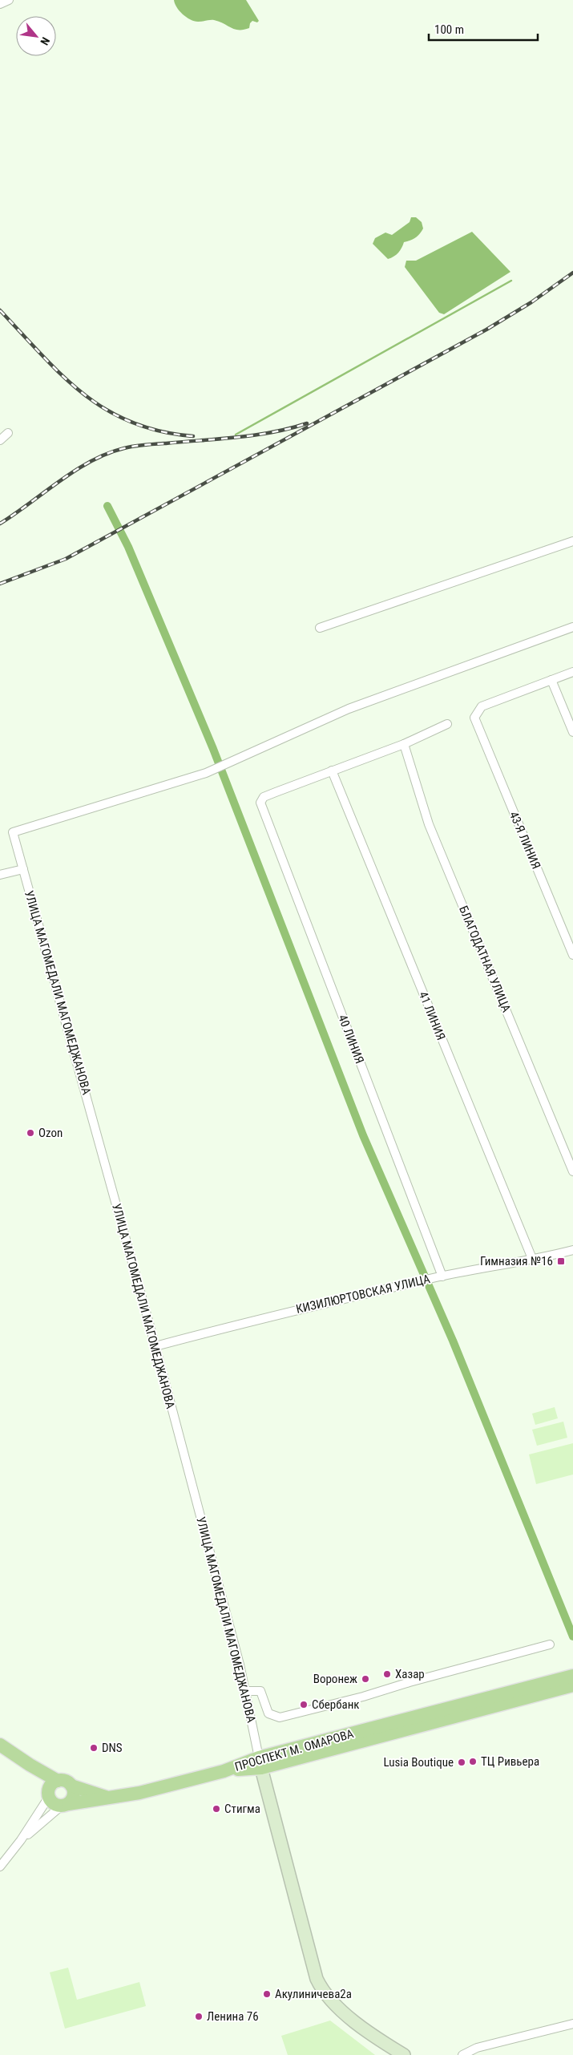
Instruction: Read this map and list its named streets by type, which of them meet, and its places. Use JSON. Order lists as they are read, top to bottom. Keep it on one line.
{"streets":{"main road":["ПРОСПЕКТ М. ОМАРОВА"],"street":["43-Я ЛИНИЯ","БЛАГОДАТНАЯ УЛИЦА","УЛИЦА МАГОМЕДАЛИ МАГОМЕДЖАНОВA","41 ЛИНИЯ","40 ЛИНИЯ","КИЗИЛЮРТОВСКАЯ УЛИЦА"]},"crossings":[["УЛИЦА МАГОМЕДАЛИ МАГОМЕДЖАНОВA","КИЗИЛЮРТОВСКАЯ УЛИЦА"],["УЛИЦА МАГОМЕДАЛИ МАГОМЕДЖАНОВA","ПРОСПЕКТ М. ОМАРОВА"],["41 ЛИНИЯ","40 ЛИНИЯ"],["41 ЛИНИЯ","КИЗИЛЮРТОВСКАЯ УЛИЦА"],["40 ЛИНИЯ","КИЗИЛЮРТОВСКАЯ УЛИЦА"]],"places":{"other":["Ozon","Хазар","Воронеж","Сбербанк","DNS","ТЦ Ривьера","Lusia Boutique","Стигма","Акулиничева2а","Ленина 76"],"transit":["Гимназия №16"]},"scale_bar":"100 m","north":"bottom right"}
